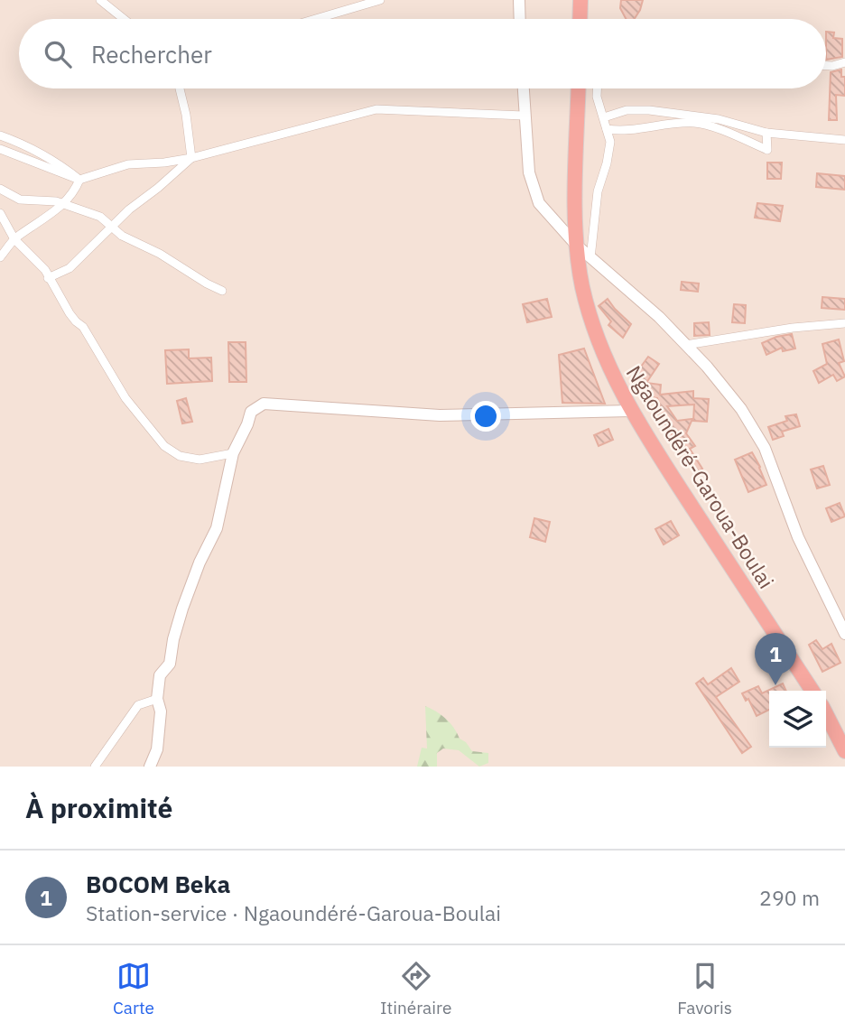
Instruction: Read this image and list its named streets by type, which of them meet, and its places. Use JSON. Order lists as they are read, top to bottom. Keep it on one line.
{"streets":{"highway":["Ngaoundéré-Garoua-Boulai"]},"page":{"search":"Rechercher","pins":"1","heading":"À proximité","list":[{"mark":"1","name":"BOCOM Beka","note":"Station-service · Ngaoundéré-Garoua-Boulai","value":"290 m"}],"nav":["Carte","Itinéraire","Favoris"]}}
